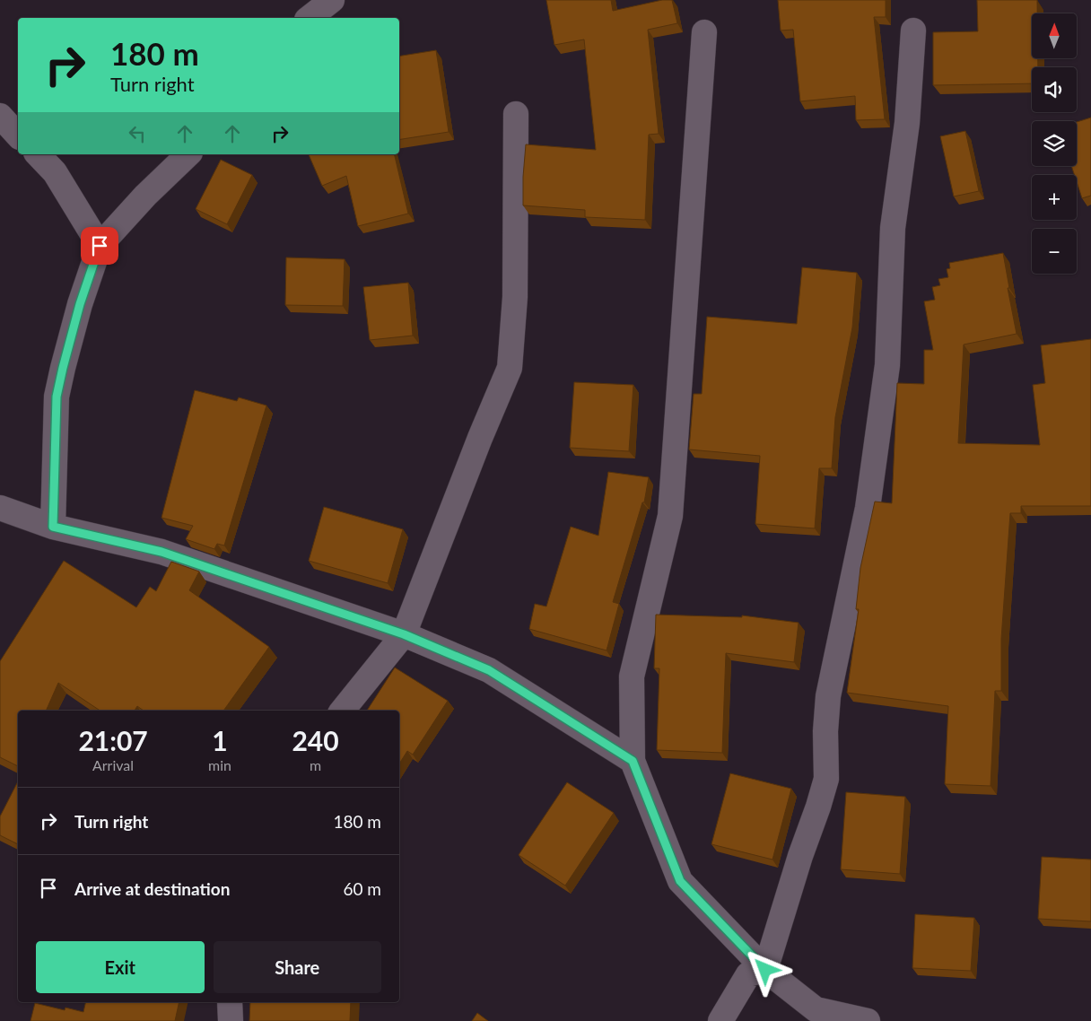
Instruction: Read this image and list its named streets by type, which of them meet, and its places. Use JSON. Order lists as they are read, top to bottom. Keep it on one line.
{"north":"top","page":{"map_buttons":["+","−"],"turn":["180 m","Turn right"],"eta":["21:07","Arrival","1","min","240","m"],"list":[{"name":"Turn right","value":"180 m"},{"name":"Arrive at destination","value":"60 m"}],"buttons":["Exit","Share"]}}
